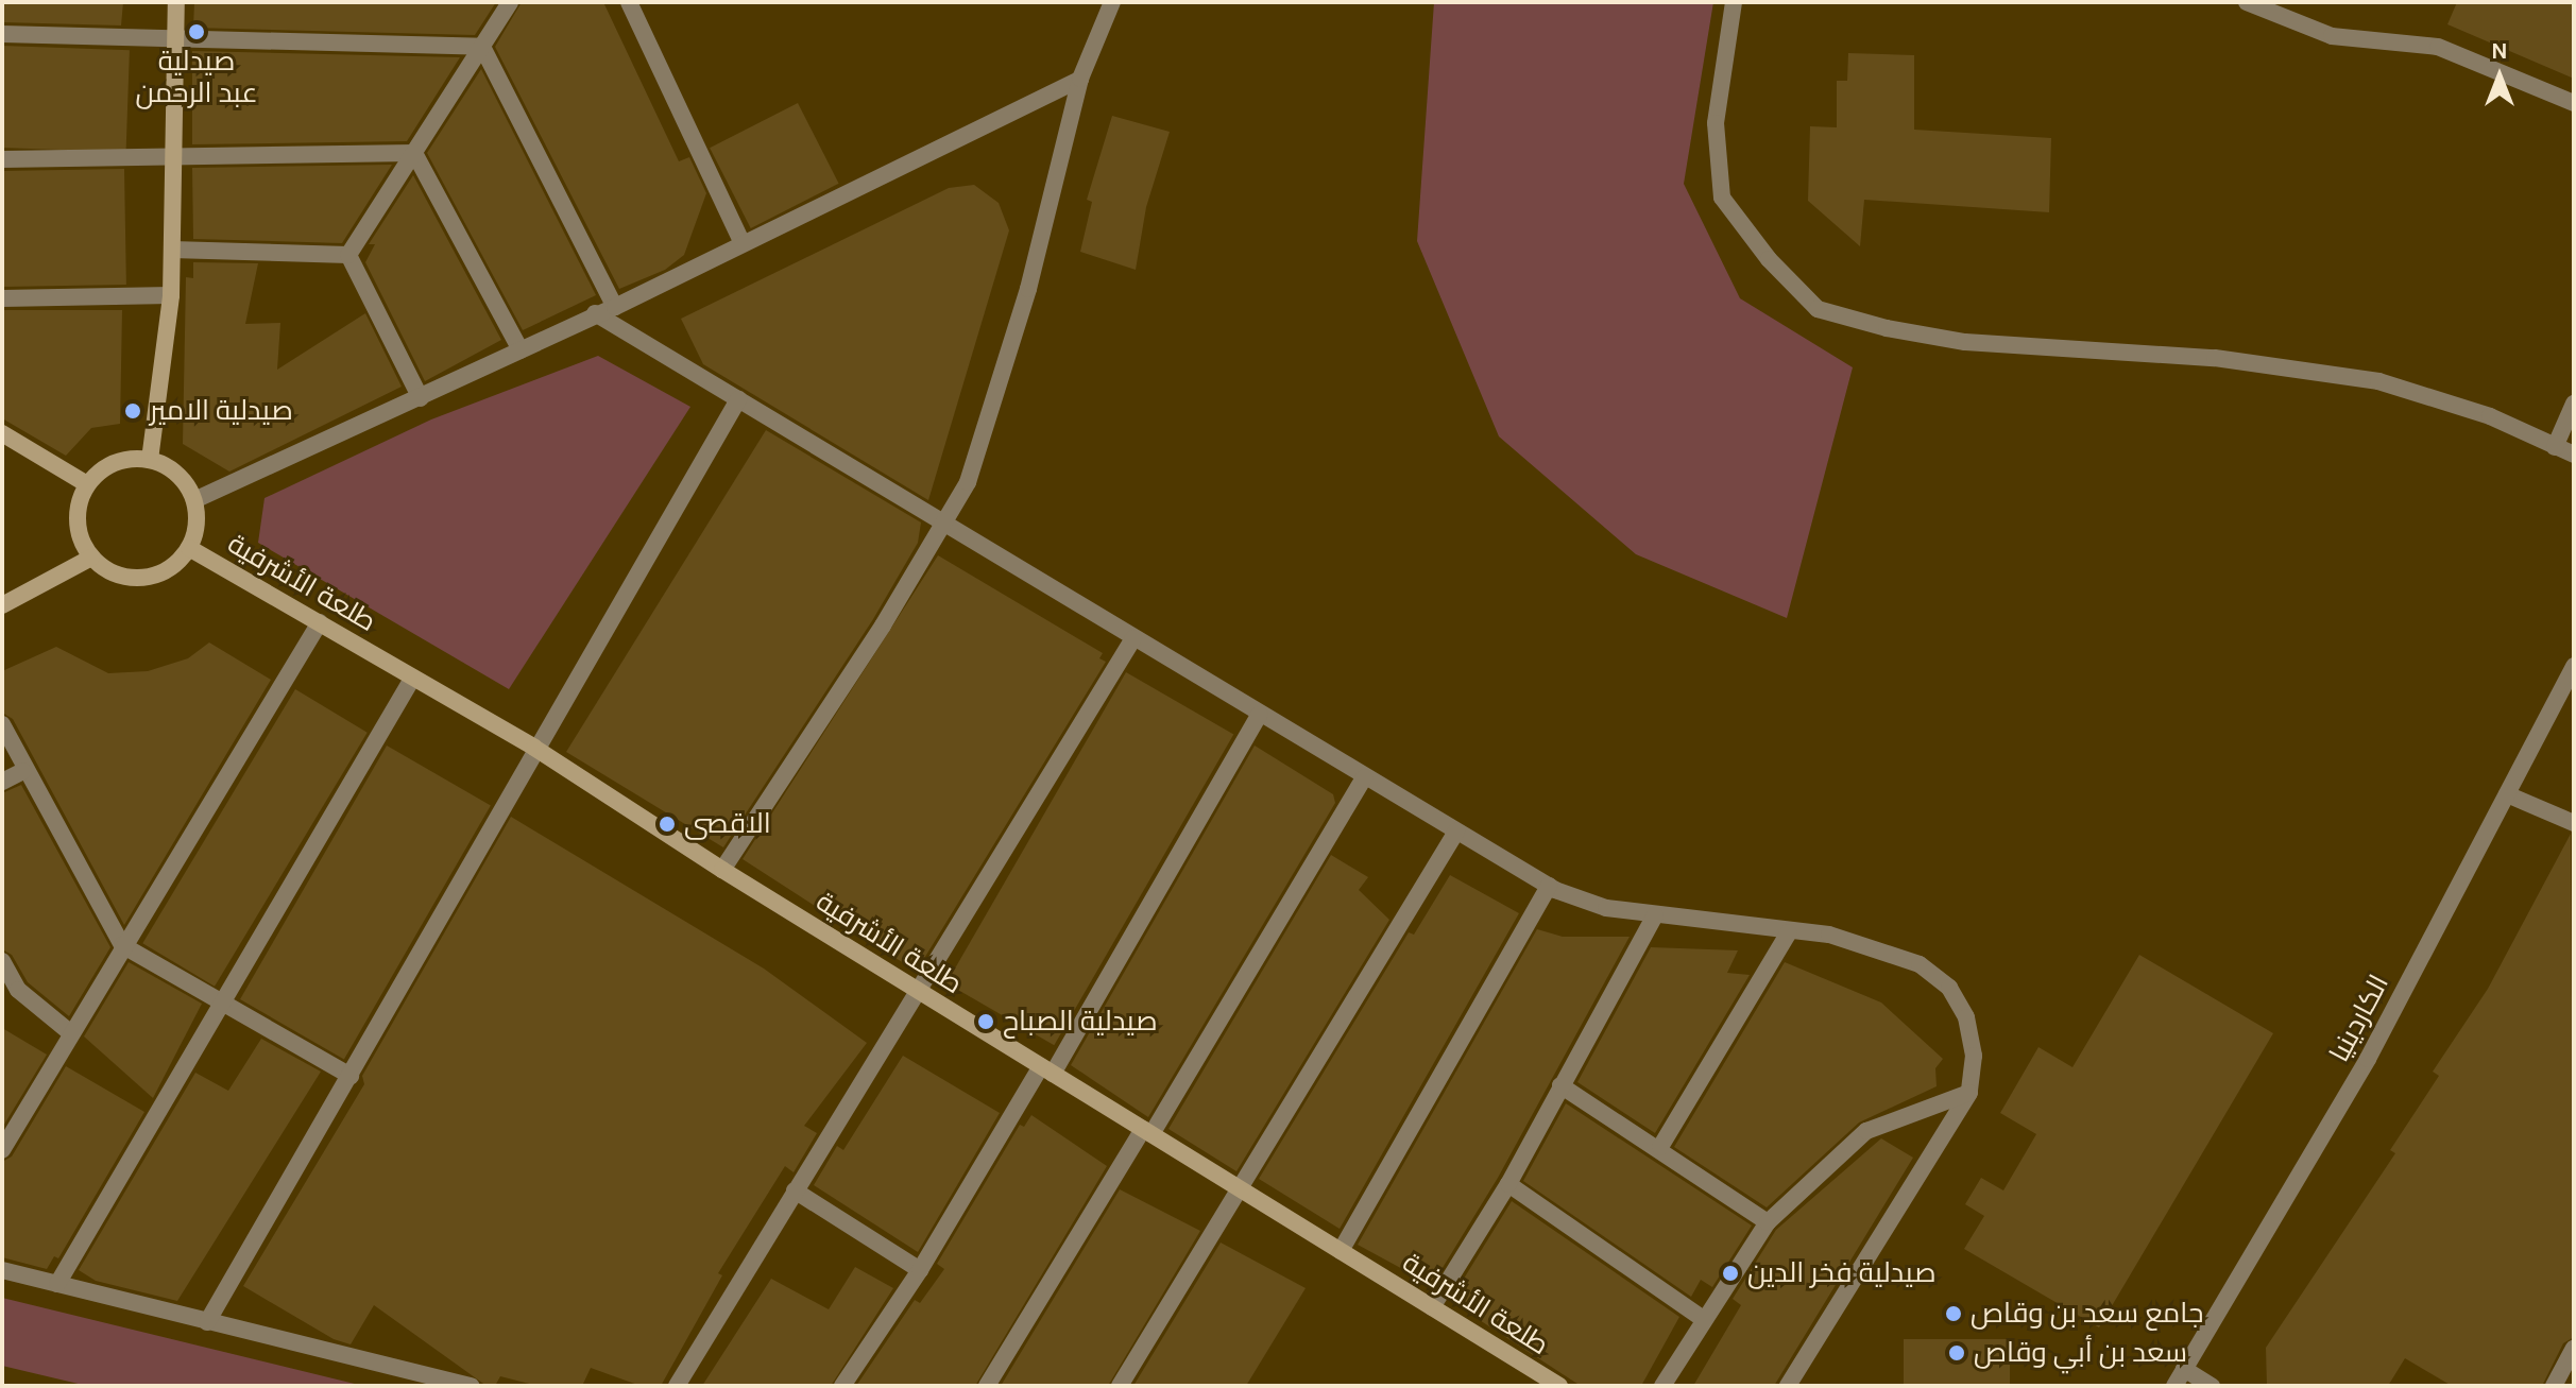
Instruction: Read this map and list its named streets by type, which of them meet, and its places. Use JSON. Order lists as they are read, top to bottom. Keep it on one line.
{"streets":{"main road":["طلعة الأشرفية"],"street":["الكاردينيا"]},"places":["صيدلية عبد الرحمن","صيدلية الامير","الاقصى","صيدلية الصباح","صيدلية فخر الدين","جامع سعد بن وقاص","سعد بن أبي وقاص"],"north":"top"}
